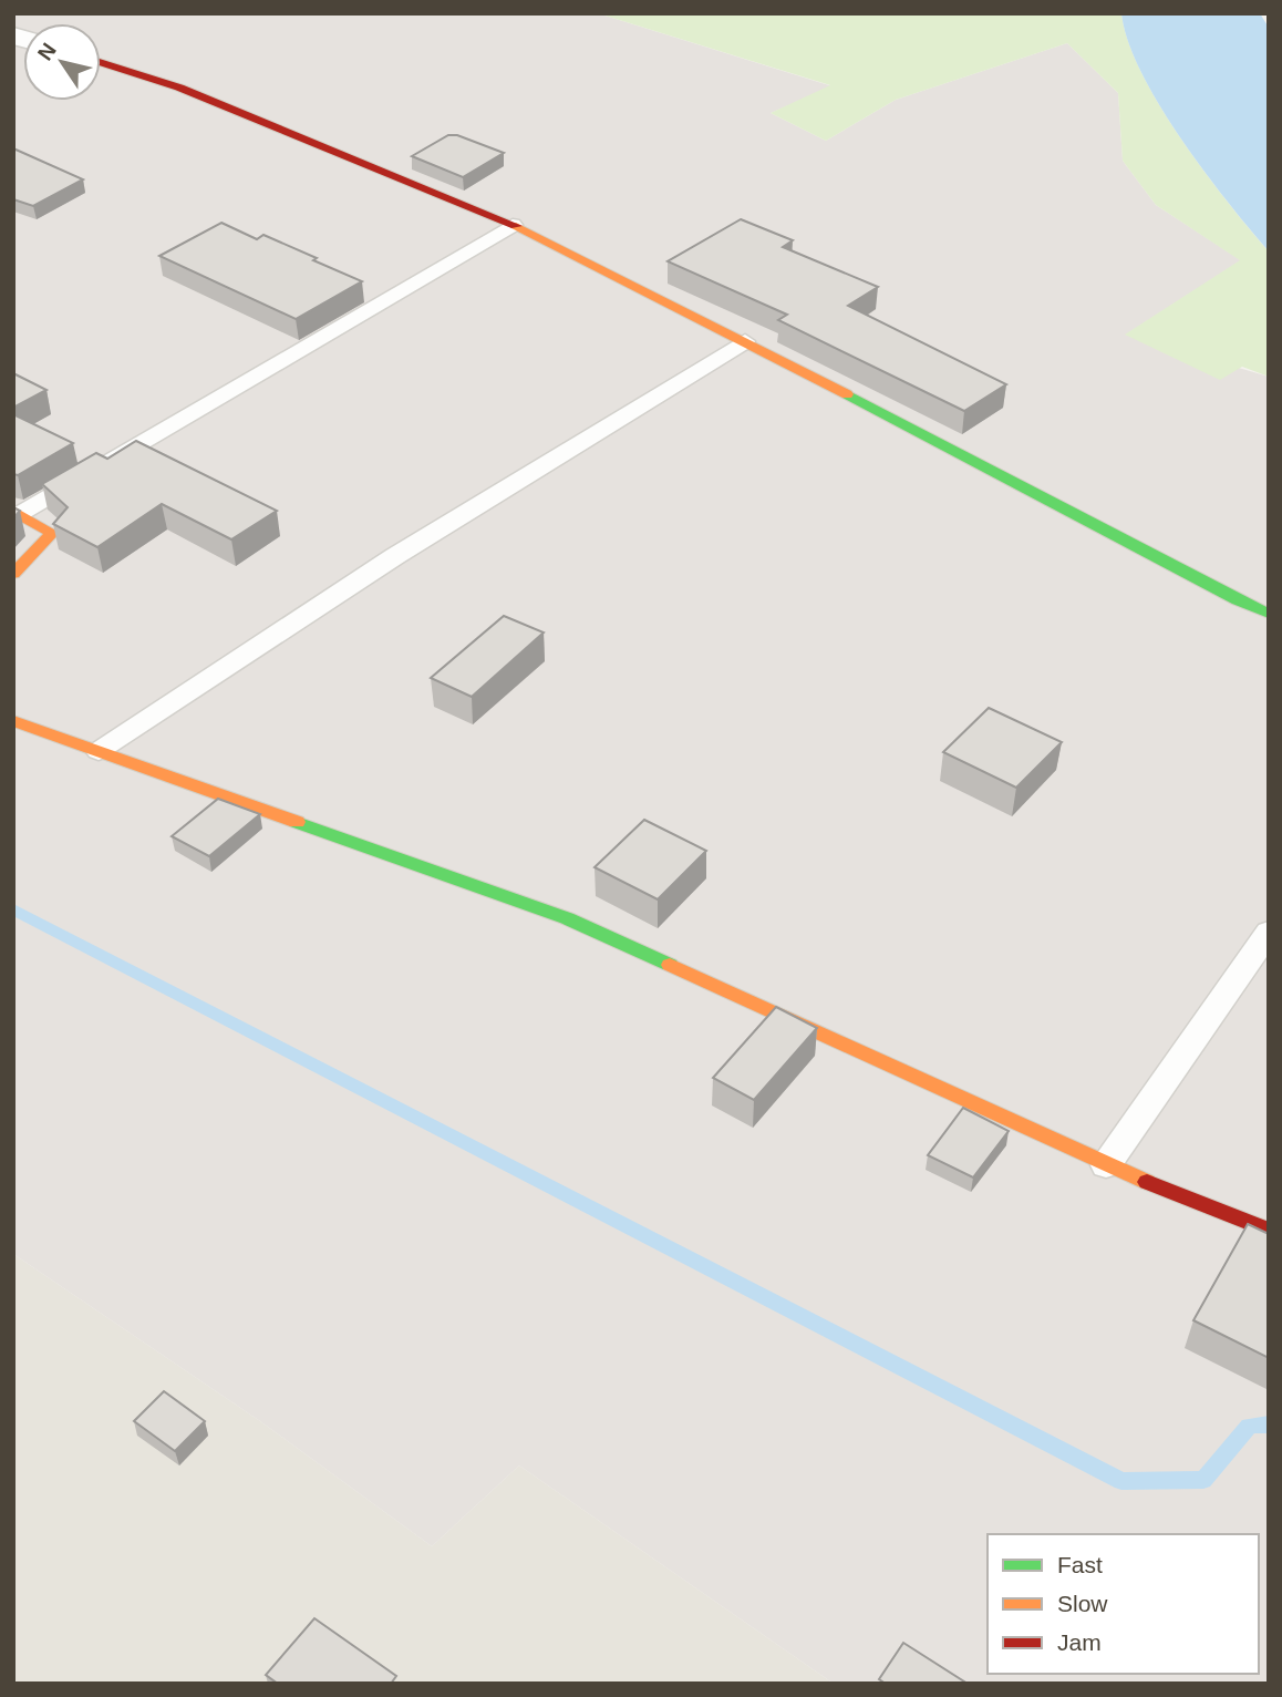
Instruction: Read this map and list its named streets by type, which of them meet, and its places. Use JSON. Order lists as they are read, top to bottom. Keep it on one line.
{"legend":["Fast","Slow","Jam"],"north":"top left"}
